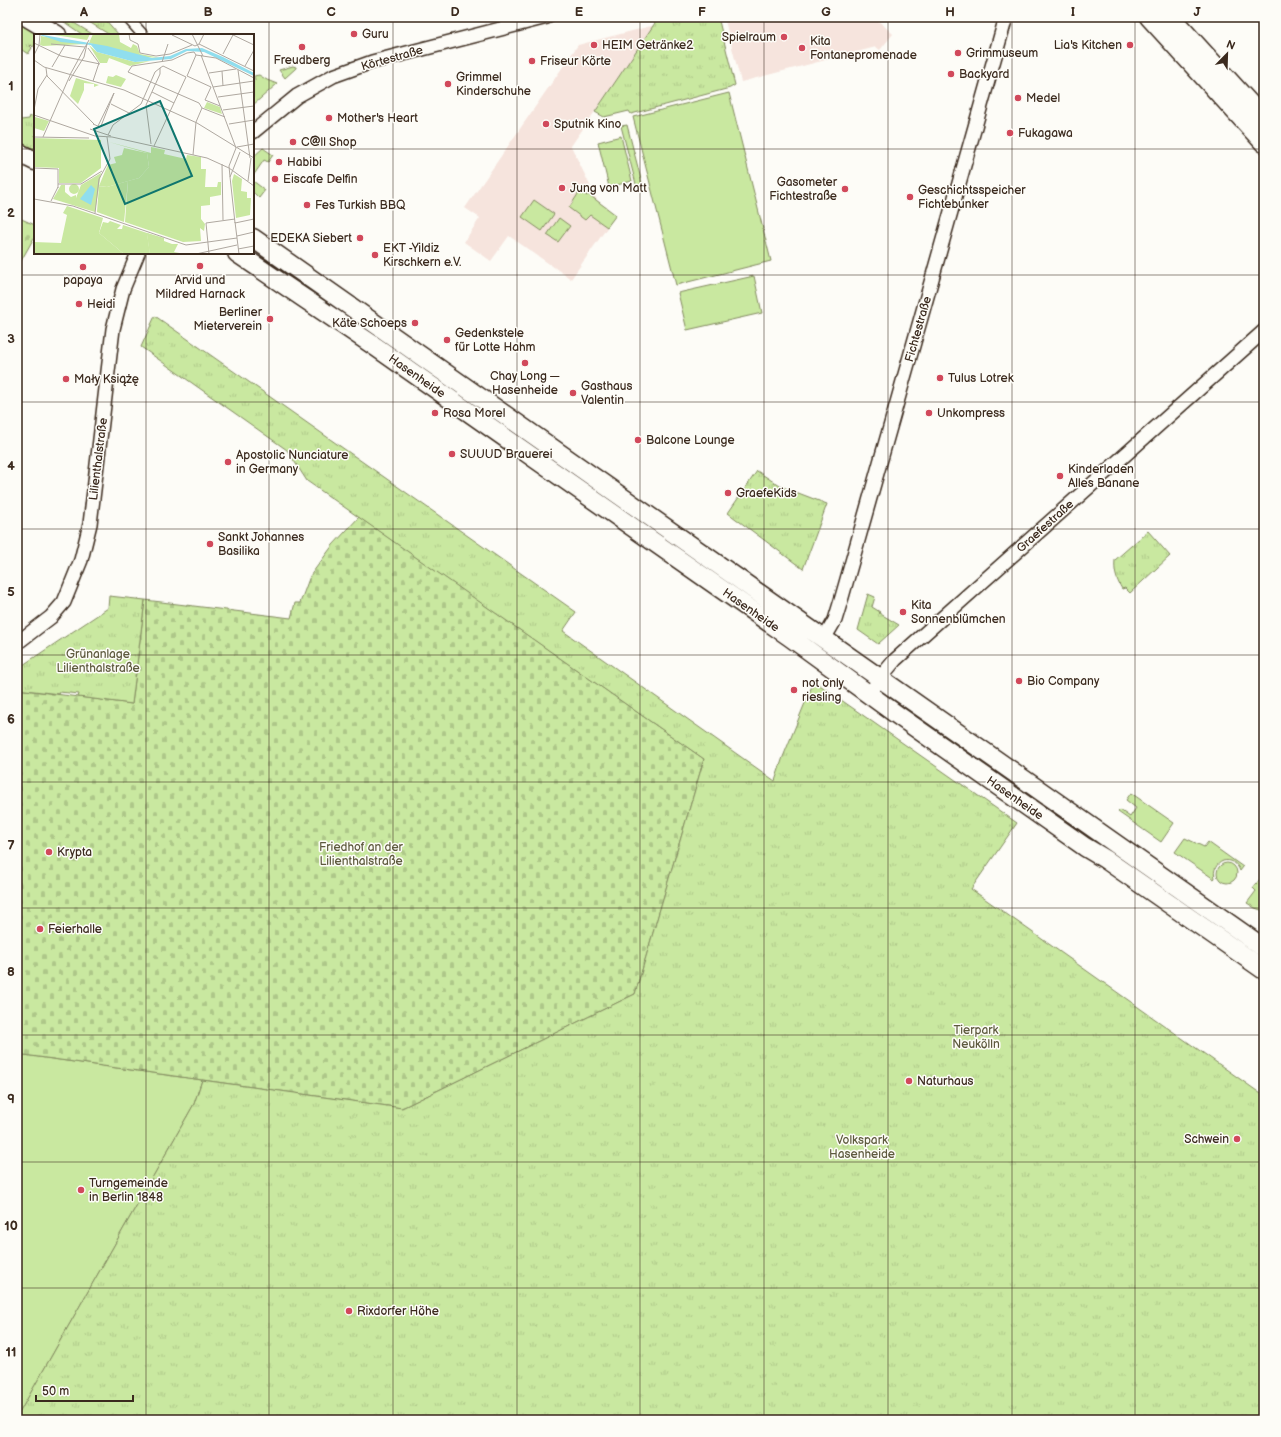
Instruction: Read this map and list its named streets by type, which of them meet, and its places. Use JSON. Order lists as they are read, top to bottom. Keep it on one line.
{"streets":{"main road":["Hasenheide"],"street":["Körtestraße","Fichtestraße","Lilienthalstraße","Graefestraße"]},"crossings":[["Fichtestraße","Hasenheide"],["Hasenheide","Graefestraße"]],"parks":["Grünanlage Lilienthalstraße","Friedhof an der Lilienthalstraße","Tierpark Neukölln","Volkspark Hasenheide"],"places":["Guru","Spielraum","HEIM Getränke2","Lia's Kitchen","Freudberg","Kita Fontanepromenade","Grimmuseum","Friseur Körte","Backyard","Grimmel Kinderschuhe","Medel","Mother's Heart","Sputnik Kino","Fukagawa","C@ll Shop","Habibi","Eiscafe Delfin","Jung von Matt","Gasometer Fichtestraße","Geschichtsspeicher Fichtebunker","Fes Turkish BBQ","EDEKA Siebert","EKT -Yildiz Kirschkern e.V.","Arvid und Mildred Harnack","papaya","Heidi","Berliner Mieterverein","Käte Schoeps","Gedenkstele für Lotte Hahm","Chay Long — Hasenheide","Tulus Lotrek","Mały Książę","Gasthaus Valentin","Rosa Morel","Unkompress","Balcone Lounge","SUUUD Brauerei","Apostolic Nunciature in Germany","Kinderladen Alles Banane","GraefeKids","Sankt Johannes Basilika","Kita Sonnenblümchen","Bio Company","not only riesling","Krypta","Feierhalle","Naturhaus","Schwein","Turngemeinde in Berlin 1848","Rixdorfer Höhe"],"scale_bar":"50 m","north":"top right","grid":{"columns":["A","B","C","D","E","F","G","H","I","J"],"rows":["1","2","3","4","5","6","7","8","9","10","11"]}}
